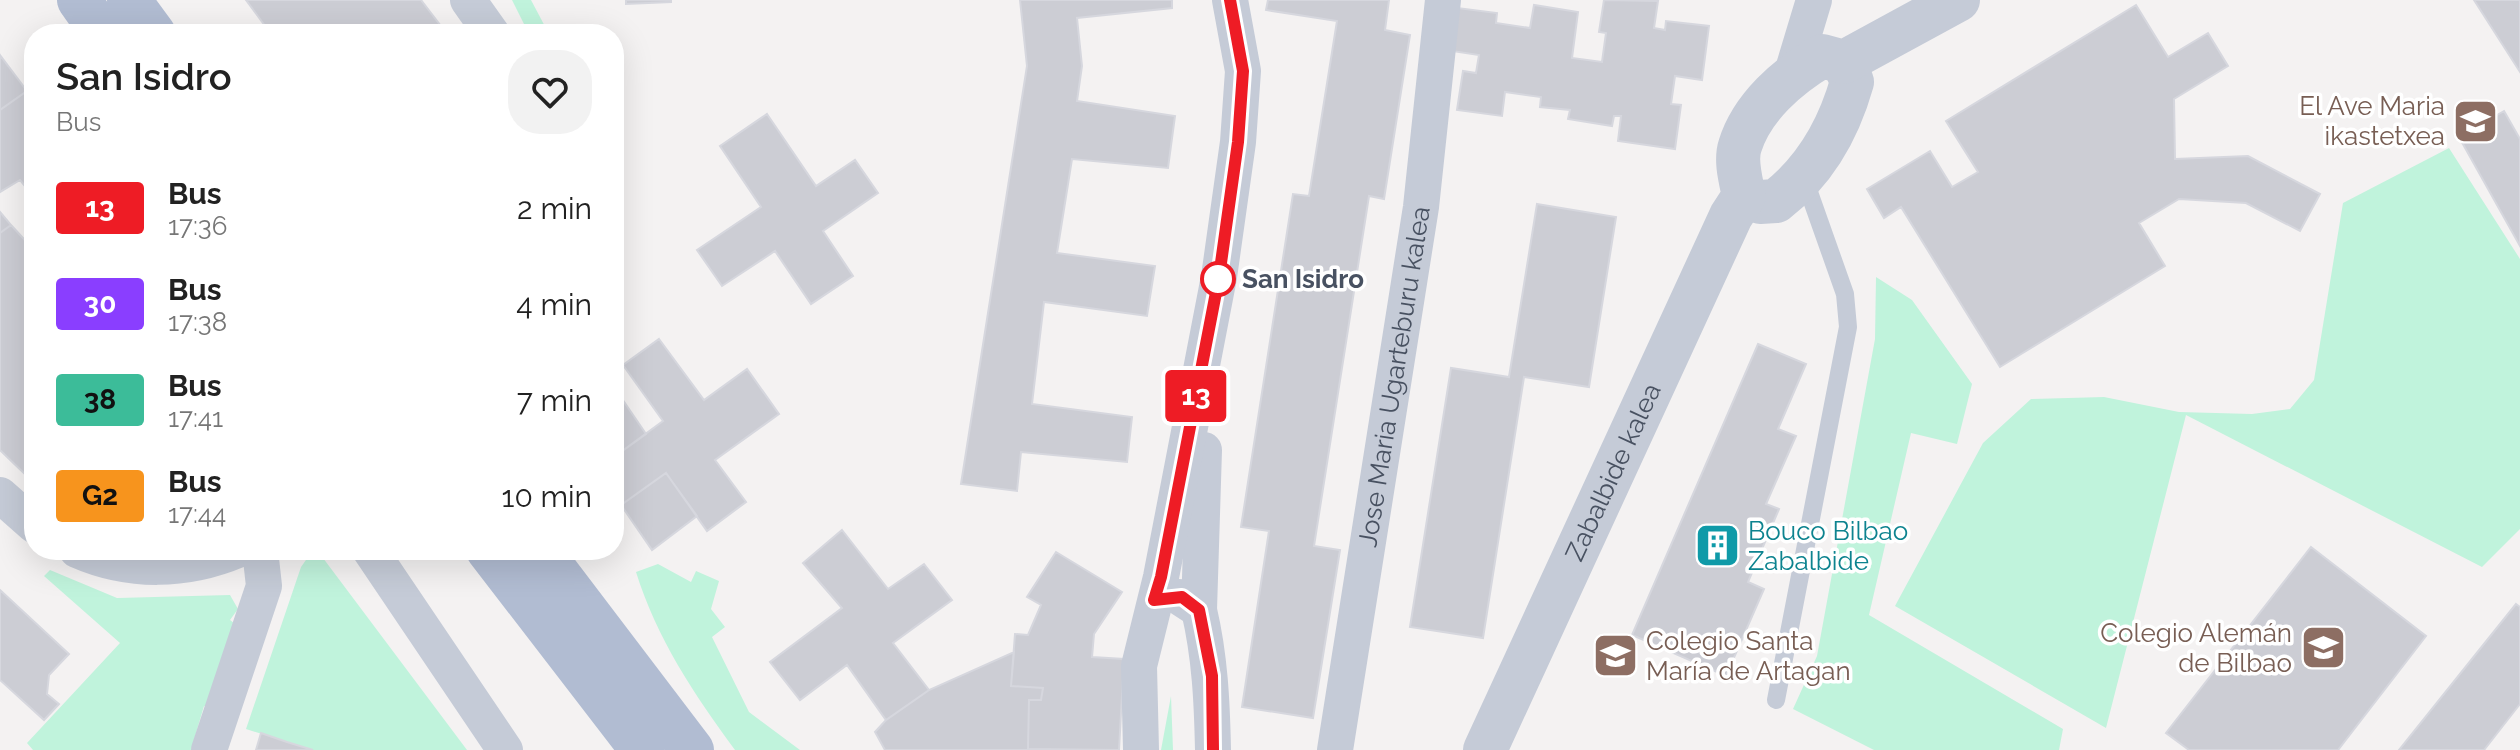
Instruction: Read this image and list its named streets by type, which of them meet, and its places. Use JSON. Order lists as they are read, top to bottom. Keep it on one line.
{"streets":{"street":["Jose Maria Ugarteburu kalea","Zabalbide kalea"]},"places":{"school or university":["El Ave Maria ikastetxea","Colegio Alemán de Bilbao","Colegio Santa María de Artagan"],"other":["San Isidro"],"building":["Bouco Bilbao Zabalbide"]},"lines":["bus line 13"],"page":{"on_map":"13","heading":["San Isidro","Bus"],"list":[{"mark":"13","name":"Bus","note":"17:36","value":"2 min"},{"mark":"30","name":"Bus","note":"17:38","value":"4 min"},{"mark":"38","name":"Bus","note":"17:41","value":"7 min"},{"mark":"G2","name":"Bus","note":"17:44","value":"10 min"}]}}
